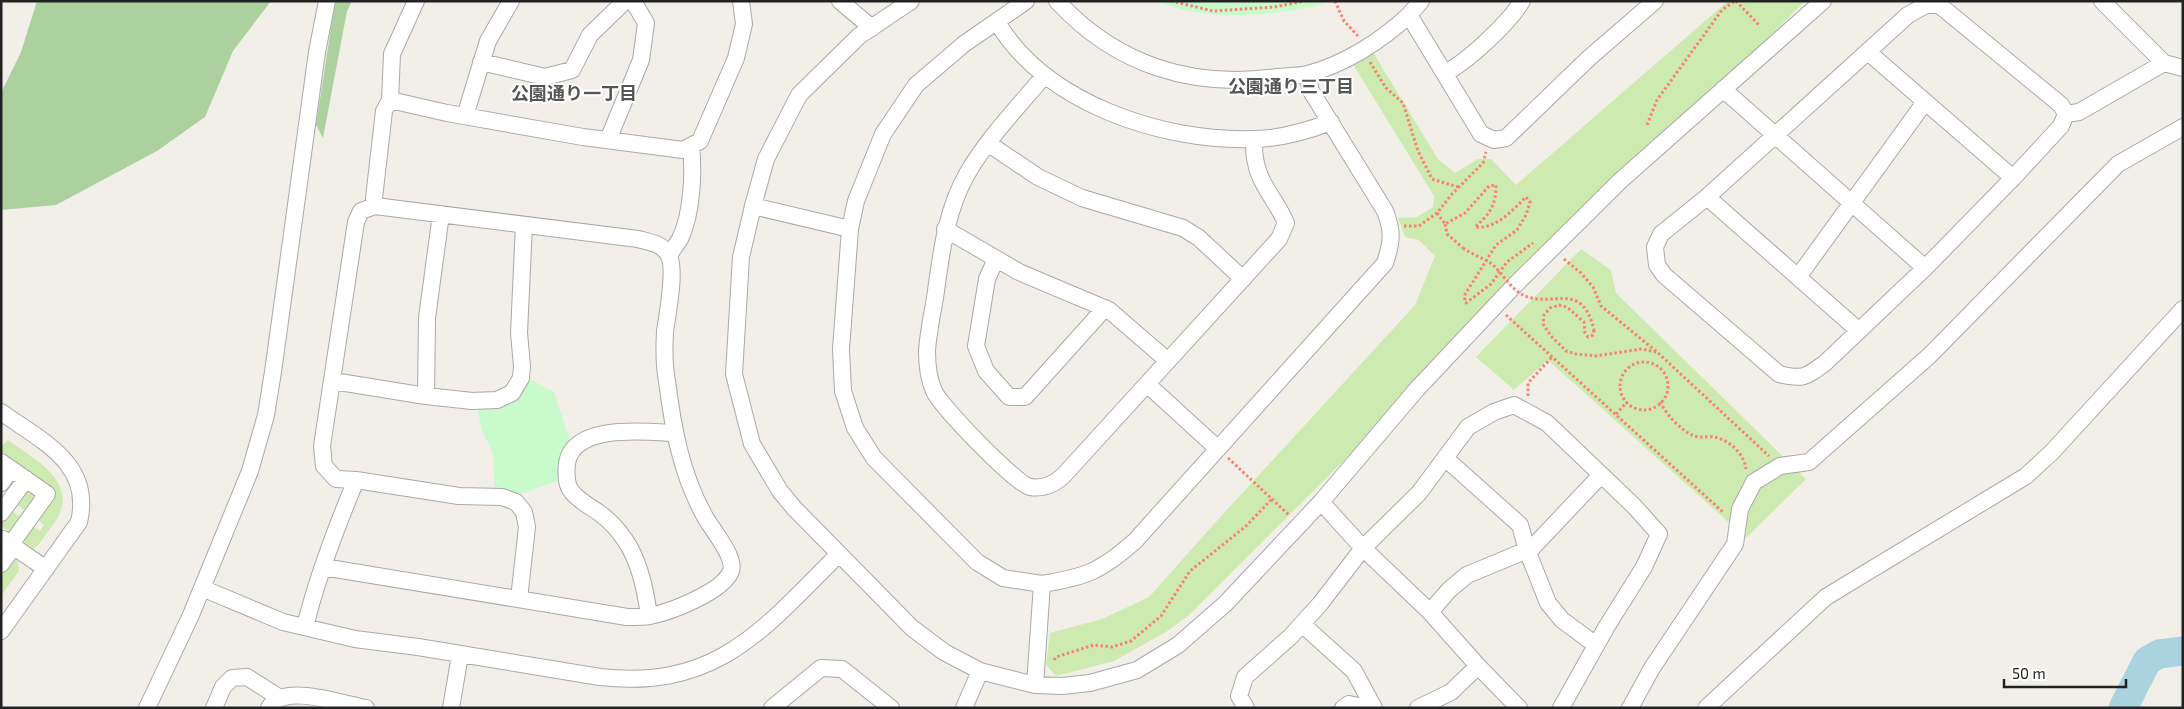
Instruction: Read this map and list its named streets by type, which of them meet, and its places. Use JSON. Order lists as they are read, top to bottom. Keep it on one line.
{"districts":["公園通り三丁目","公園通り一丁目"],"scale_bar":"50 m"}
